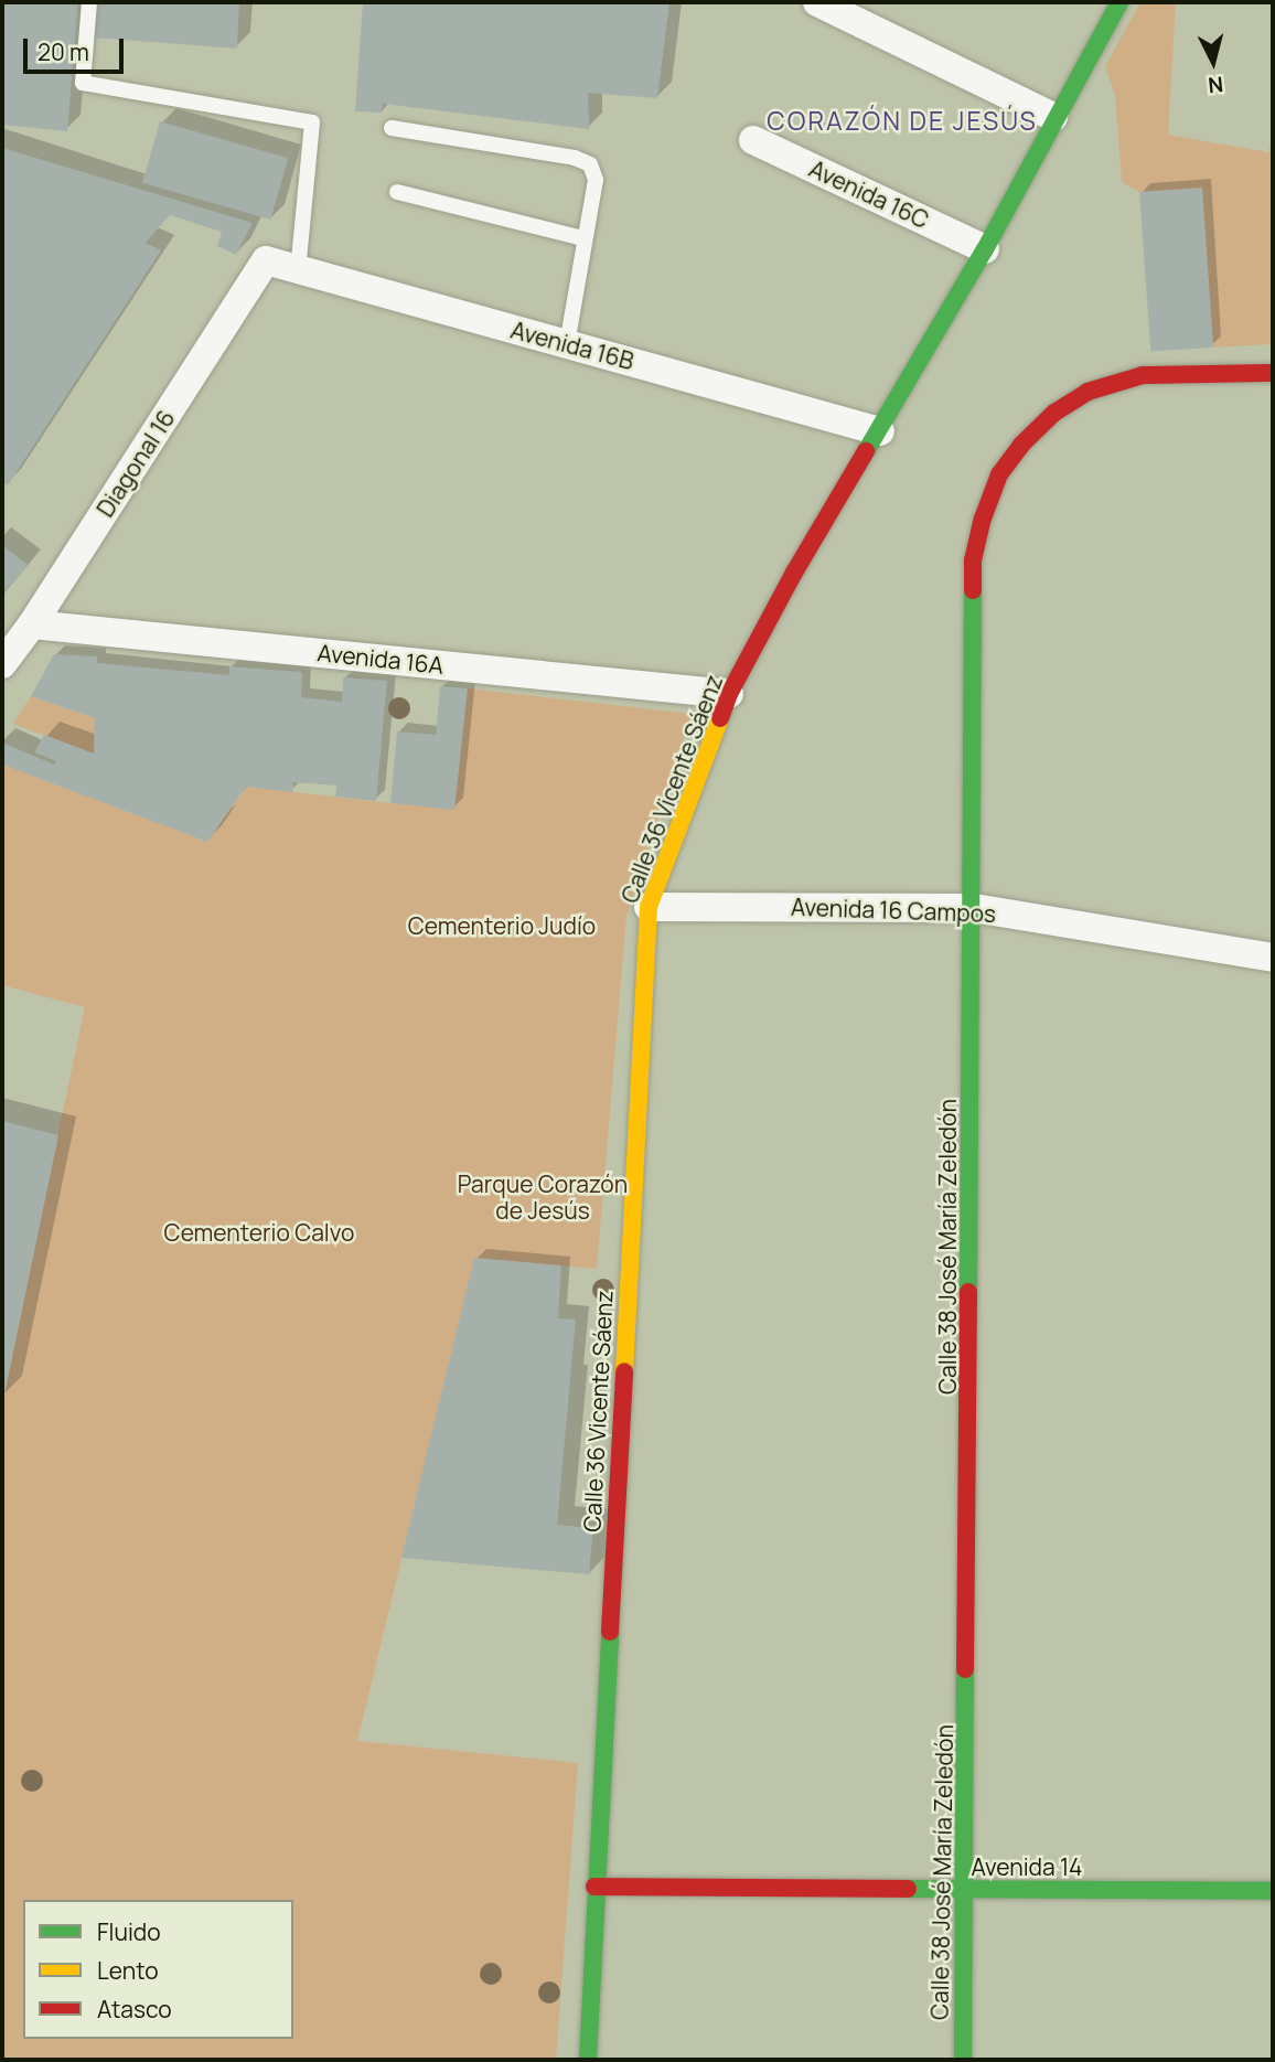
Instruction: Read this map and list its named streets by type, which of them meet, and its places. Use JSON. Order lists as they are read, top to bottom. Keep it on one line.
{"streets":{"street":["Avenida 16C","Avenida 16B","Diagonal 16","Avenida 16A","Calle 36 Vicente Sáenz","Avenida 16 Campos","Calle 38 José María Zeledón","Avenida 14"]},"crossings":[["Avenida 16C","Calle 36 Vicente Sáenz"],["Avenida 16B","Diagonal 16"],["Avenida 16B","Calle 36 Vicente Sáenz"],["Diagonal 16","Avenida 16A"],["Avenida 16A","Calle 36 Vicente Sáenz"],["Calle 36 Vicente Sáenz","Avenida 16 Campos"],["Calle 36 Vicente Sáenz","Avenida 14"],["Avenida 16 Campos","Calle 38 José María Zeledón"],["Calle 38 José María Zeledón","Avenida 14"]],"districts":["CORAZÓN DE JESÚS"],"parks":["Cementerio Judío","Parque Corazón de Jesús","Cementerio Calvo"],"legend":["Fluido","Lento","Atasco"],"scale_bar":"20 m","north":"bottom"}
